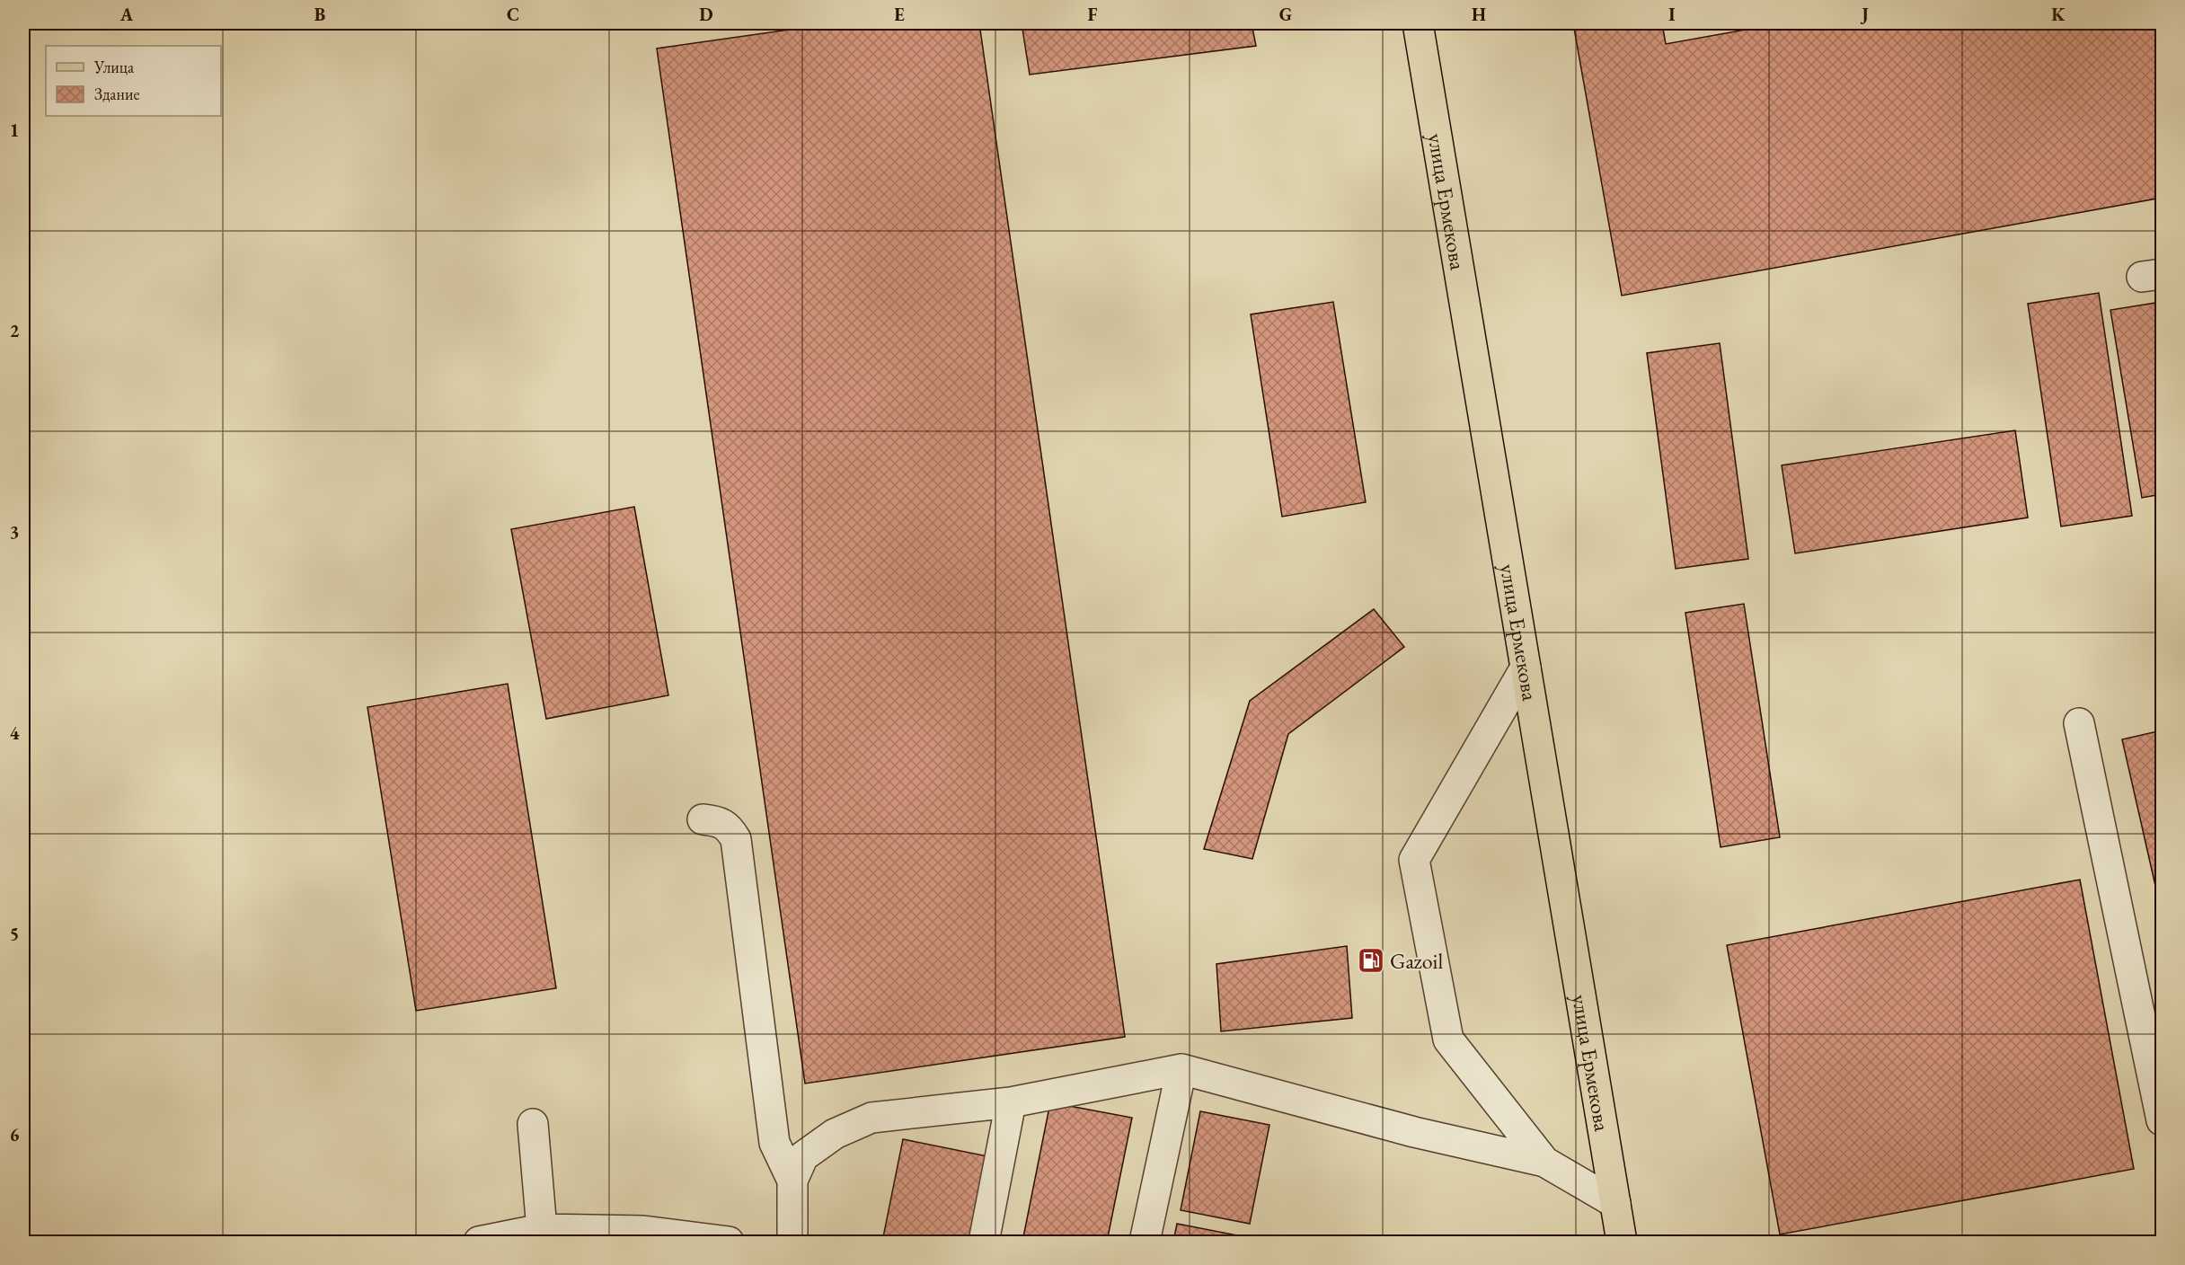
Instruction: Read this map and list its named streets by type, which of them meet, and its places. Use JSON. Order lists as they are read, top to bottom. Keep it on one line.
{"streets":{"main road":["улица Ермекова"]},"places":{"fuel station":["Gazoil"]},"legend":["Улица","Здание"],"grid":{"columns":["A","B","C","D","E","F","G","H","I","J","K"],"rows":["1","2","3","4","5","6"]}}
